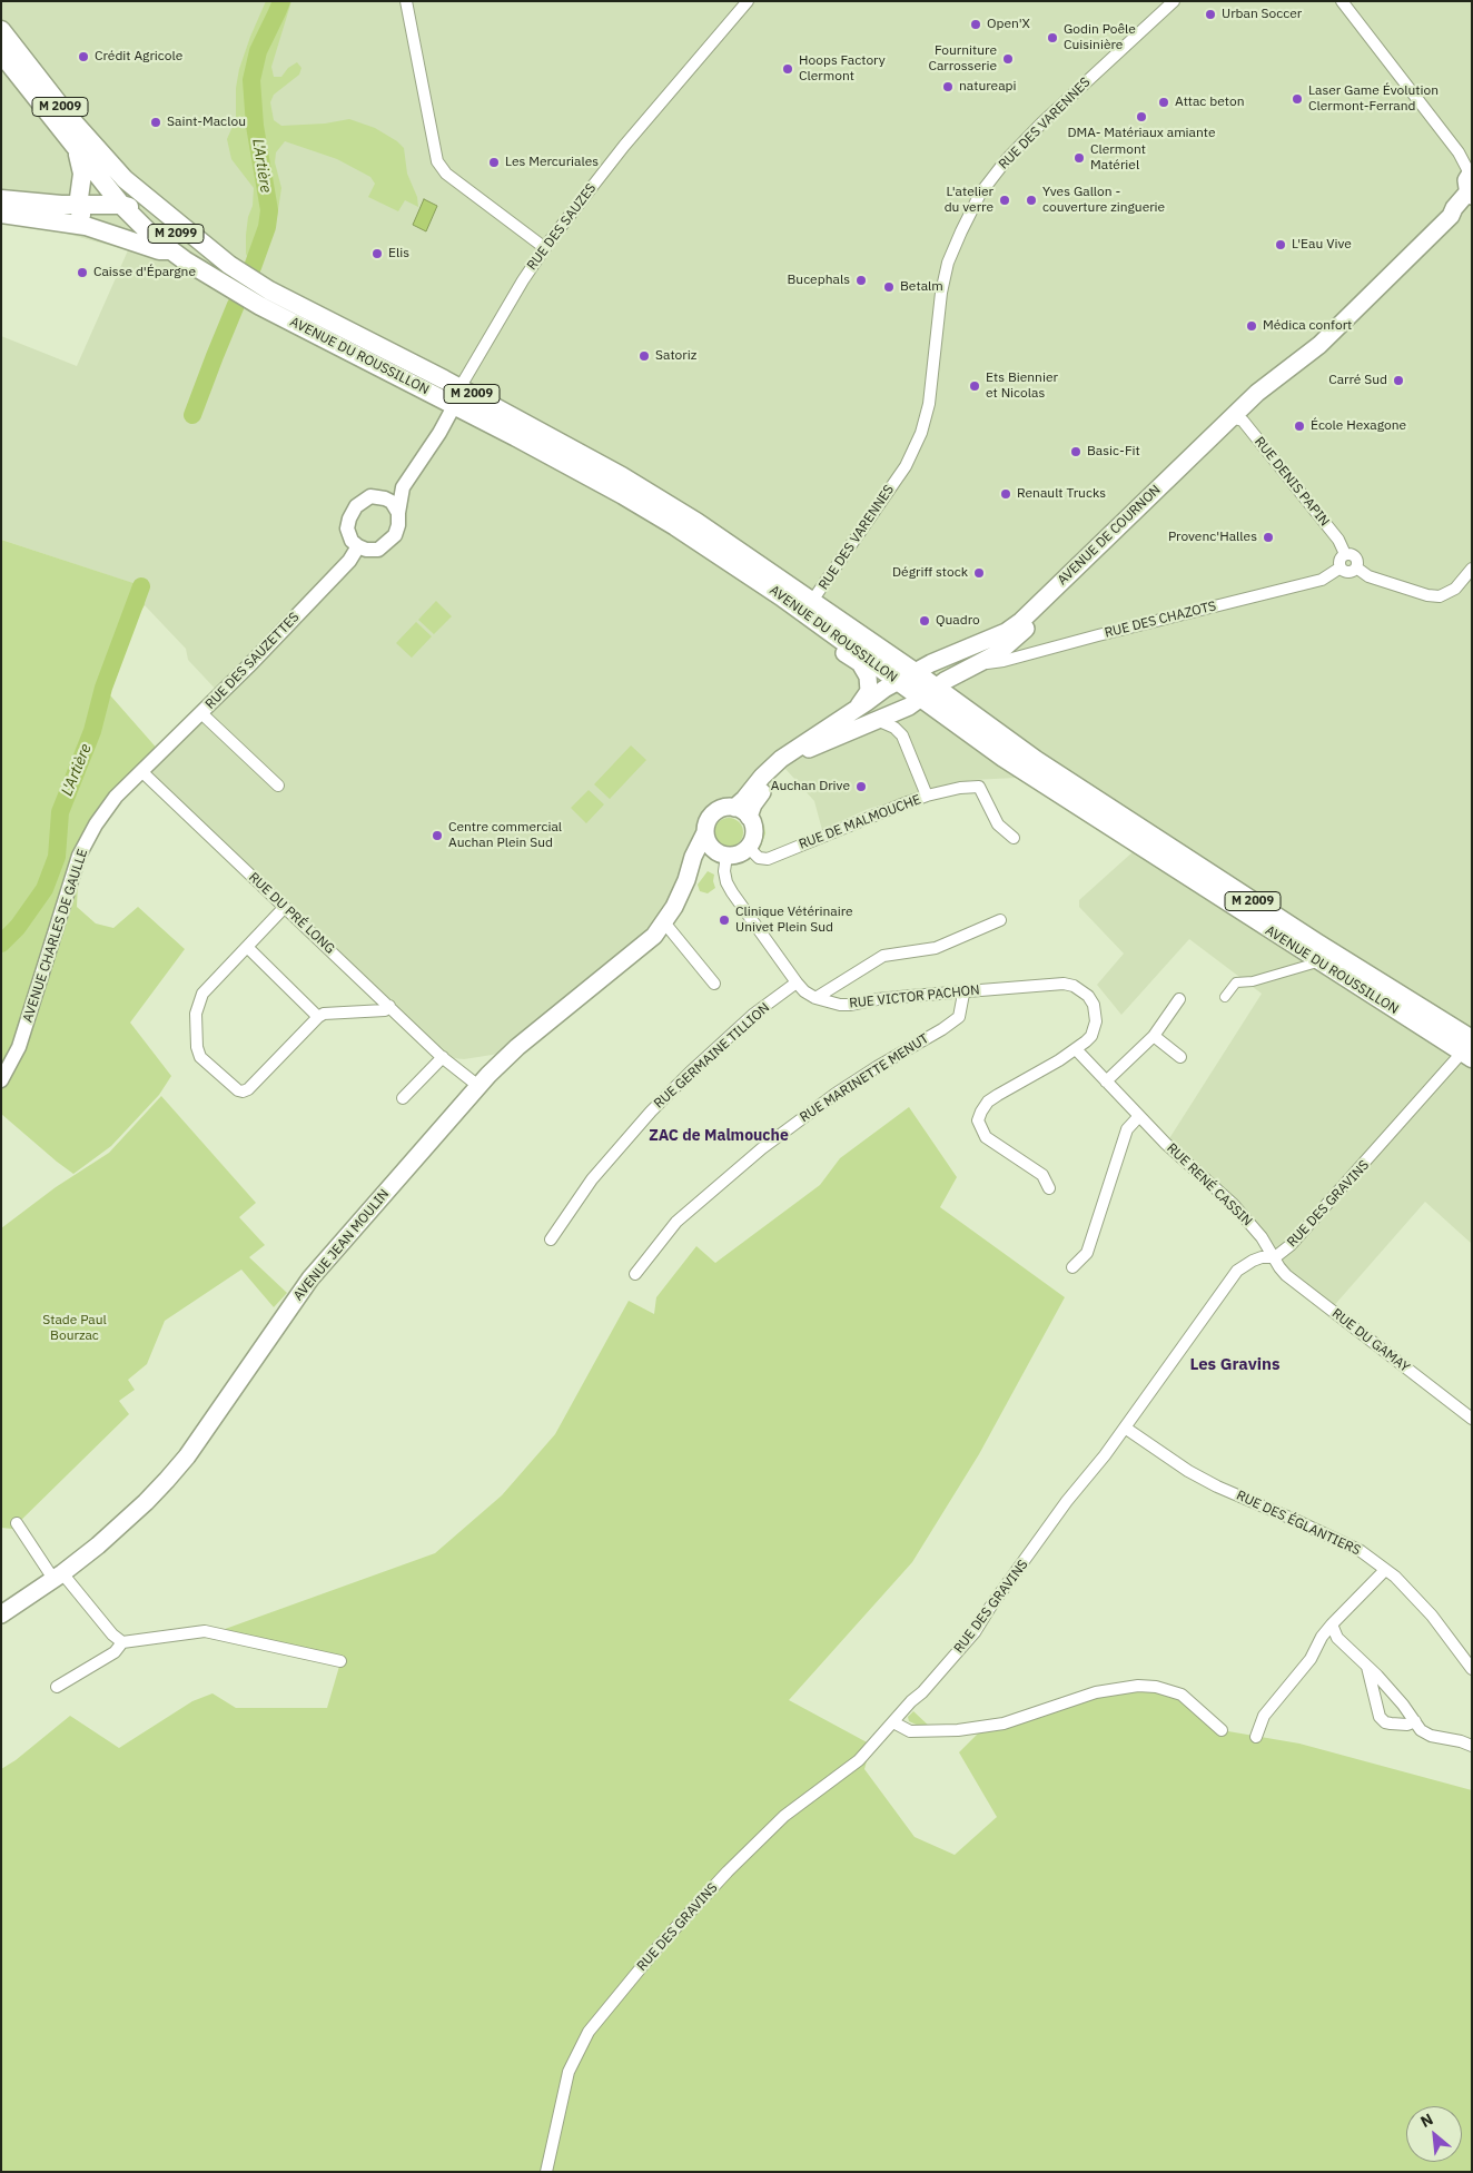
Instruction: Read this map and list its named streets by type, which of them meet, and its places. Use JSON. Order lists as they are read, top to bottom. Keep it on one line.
{"streets":{"main road":["M 2009","M 2099","AVENUE DU ROUSSILLON","AVENUE DE COURNON","AVENUE JEAN MOULIN"],"street":["RUE DES VARENNES","RUE DES SAUZES","RUE DENIS PAPIN","RUE DES CHAZOTS","RUE DES SAUZETTES","RUE DE MALMOUCHE","RUE DU PRÉ LONG","AVENUE CHARLES DE GAULLE","RUE VICTOR PACHON","RUE GERMAINE TILLION","RUE MARINETTE MENUT","RUE RENÉ CASSIN","RUE DES GRAVINS","RUE DU GAMAY","RUE DES ÉGLANTIERS"]},"crossings":[["M 2009","M 2099"],["M 2009","AVENUE DU ROUSSILLON"],["RUE DES VARENNES","AVENUE DU ROUSSILLON"],["RUE DES SAUZES","AVENUE DU ROUSSILLON"],["M 2099","AVENUE DU ROUSSILLON"],["AVENUE DU ROUSSILLON","AVENUE DE COURNON"],["AVENUE DU ROUSSILLON","RUE DES GRAVINS"],["RUE DENIS PAPIN","AVENUE DE COURNON"],["RUE DENIS PAPIN","RUE DES CHAZOTS"],["AVENUE DE COURNON","RUE DES CHAZOTS"],["RUE DES SAUZETTES","RUE DU PRÉ LONG"],["RUE DES SAUZETTES","AVENUE CHARLES DE GAULLE"],["RUE DE MALMOUCHE","RUE VICTOR PACHON"],["RUE DE MALMOUCHE","AVENUE JEAN MOULIN"],["RUE DU PRÉ LONG","AVENUE CHARLES DE GAULLE"],["RUE DU PRÉ LONG","AVENUE JEAN MOULIN"],["RUE VICTOR PACHON","RUE GERMAINE TILLION"],["RUE VICTOR PACHON","RUE MARINETTE MENUT"],["RUE VICTOR PACHON","RUE RENÉ CASSIN"],["RUE VICTOR PACHON","AVENUE JEAN MOULIN"],["RUE RENÉ CASSIN","RUE DES GRAVINS"],["RUE RENÉ CASSIN","RUE DU GAMAY"],["RUE DES GRAVINS","RUE DU GAMAY"],["RUE DES GRAVINS","RUE DES ÉGLANTIERS"]],"districts":["ZAC de Malmouche","Les Gravins"],"water":["L'Artière"],"parks":["Stade Paul Bourzac"],"places":["Urban Soccer","Open'X","Godin Poêle Cuisinière","Crédit Agricole","Fourniture Carrosserie","Hoops Factory Clermont","natureapi","Laser Game Évolution Clermont-Ferrand","Attac beton","DMA- Matériaux amiante","Saint-Maclou","Clermont Matériel","Les Mercuriales","L'atelier du verre","Yves Gallon - couverture zinguerie","L'Eau Vive","Elis","Caisse d'Épargne","Bucephals","Betalm","Médica confort","Satoriz","Carré Sud","Ets Biennier et Nicolas","École Hexagone","Basic-Fit","Renault Trucks","Provenc'Halles","Dégriff stock","Quadro","Auchan Drive","Centre commercial Auchan Plein Sud","Clinique Vétérinaire Univet Plein Sud"],"north":"top left"}
